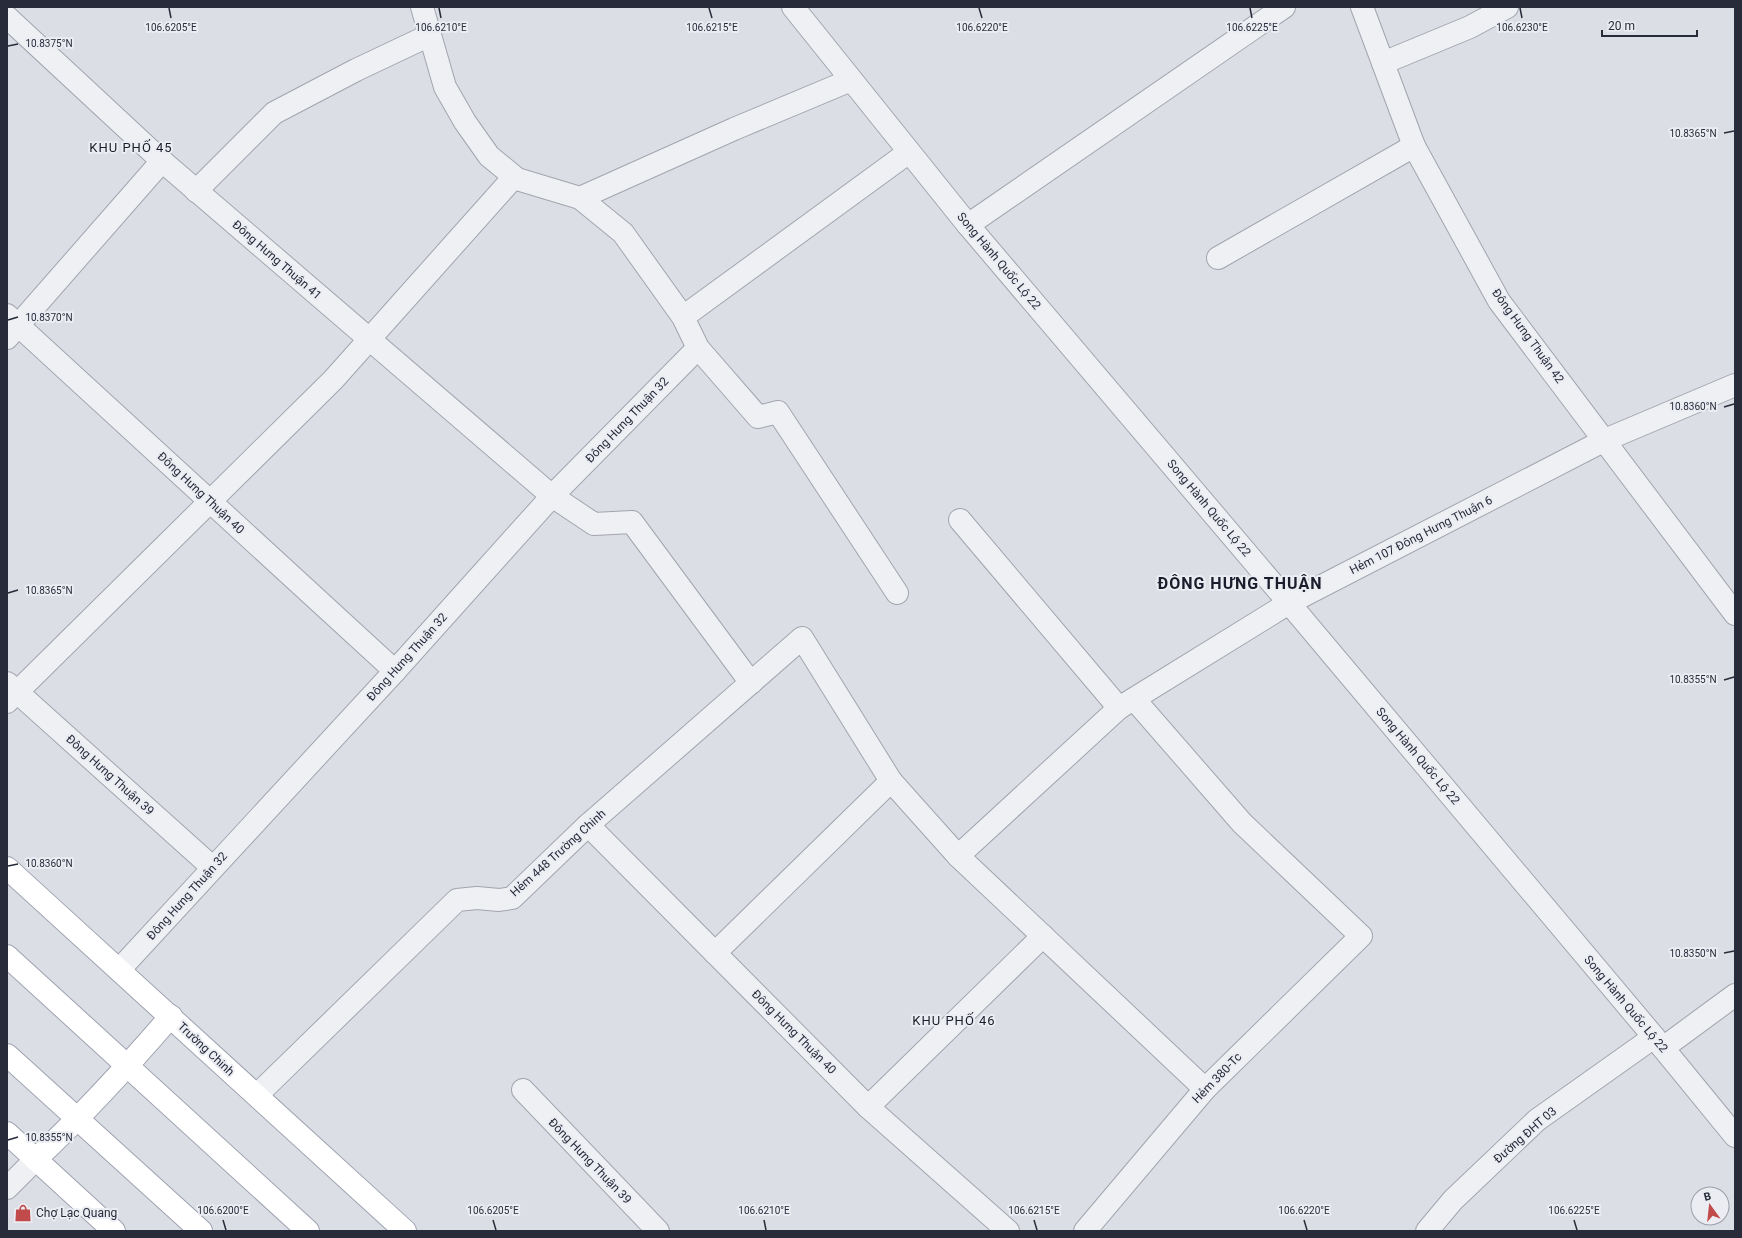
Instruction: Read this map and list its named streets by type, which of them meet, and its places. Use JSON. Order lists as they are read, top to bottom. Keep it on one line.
{"streets":{"main road":["Trường Chinh"],"street":["Đông Hưng Thuận 41","Song Hành Quốc Lộ 22","Đông Hưng Thuận 42","Đông Hưng Thuận 32","Đông Hưng Thuận 40","Hẻm 107 Đông Hưng Thuận 6","Đông Hưng Thuận 39","Hẻm 448 Trường Chinh","Hẻm 380-Tc","Đường ĐHT 03"]},"crossings":[["Đông Hưng Thuận 41","Đông Hưng Thuận 32"],["Đông Hưng Thuận 41","Hẻm 448 Trường Chinh"],["Song Hành Quốc Lộ 22","Hẻm 107 Đông Hưng Thuận 6"],["Song Hành Quốc Lộ 22","Đường ĐHT 03"],["Đông Hưng Thuận 42","Hẻm 107 Đông Hưng Thuận 6"],["Đông Hưng Thuận 32","Đông Hưng Thuận 40"],["Đông Hưng Thuận 32","Đông Hưng Thuận 39"],["Đông Hưng Thuận 32","Trường Chinh"],["Đông Hưng Thuận 40","Hẻm 448 Trường Chinh"],["Hẻm 107 Đông Hưng Thuận 6","Hẻm 380-Tc"],["Hẻm 448 Trường Chinh","Trường Chinh"]],"districts":["KHU PHỐ 45","ĐÔNG HƯNG THUẬN","KHU PHỐ 46"],"places":{"shop":["Chợ Lạc Quang"]},"scale_bar":"20 m","north":"top","coordinates":["106.6205°E","106.6210°E","106.6215°E","106.6220°E","106.6225°E","106.6230°E","10.8375°N","10.8365°N","10.8370°N","10.8360°N","10.8355°N","10.8350°N","106.6200°E"]}
